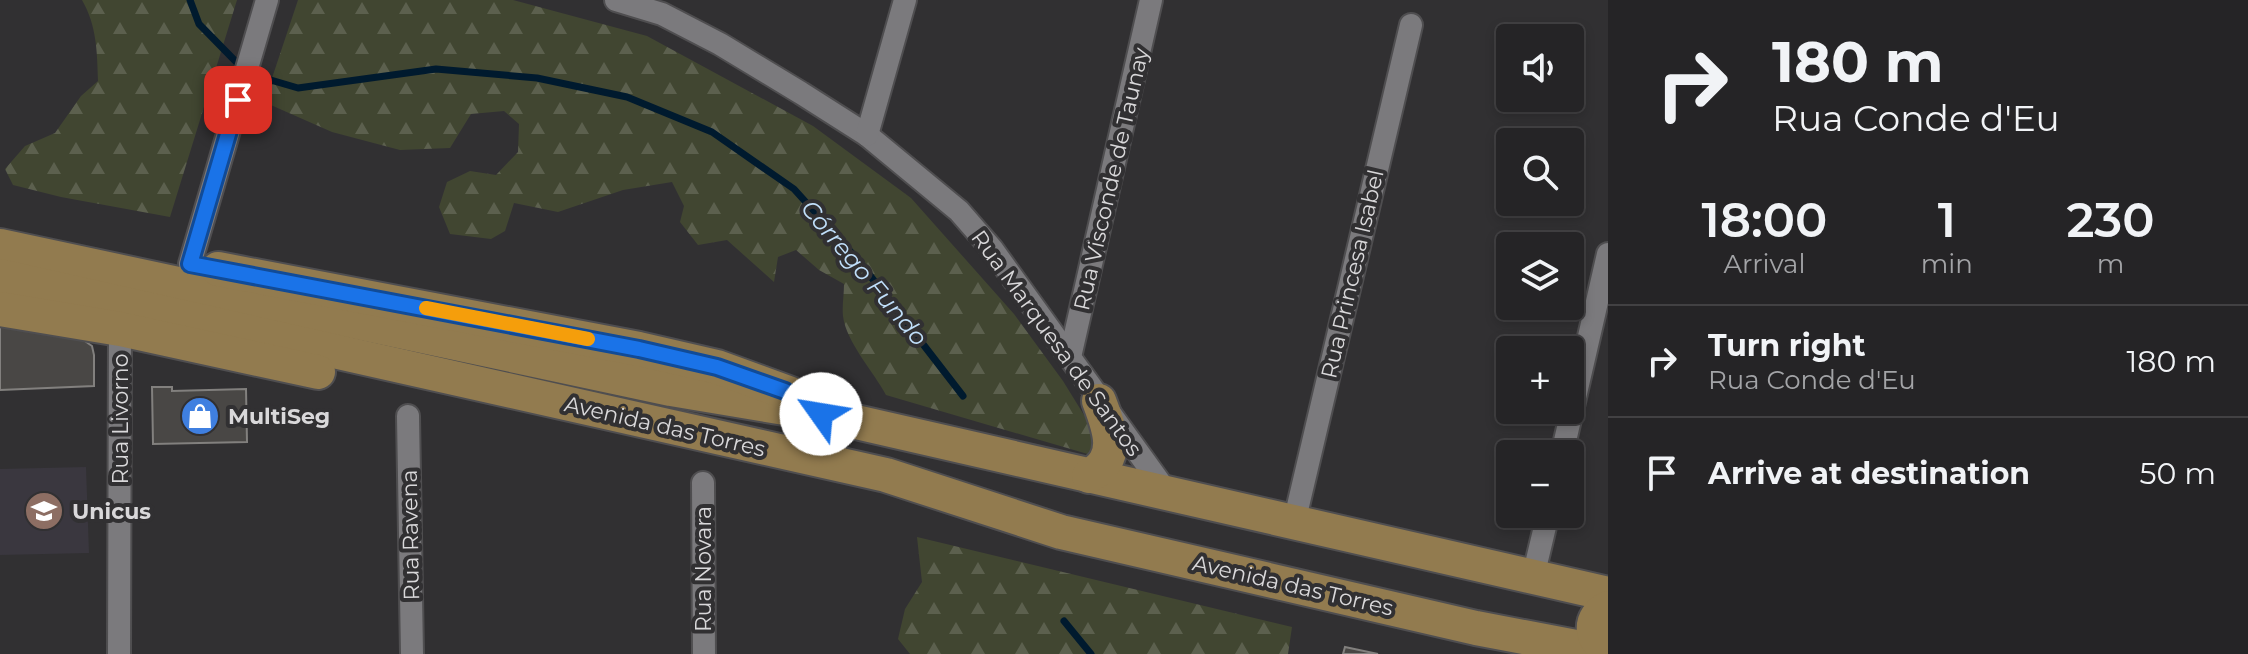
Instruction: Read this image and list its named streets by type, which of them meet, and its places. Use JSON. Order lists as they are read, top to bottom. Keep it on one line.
{"streets":{"main road":["Avenida das Torres"],"street":["Rua Visconde de Taunay","Rua Princesa Isabel","Rua Marquesa de Santos","Rua Livorno","Rua Ravena","Rua Novara"]},"crossings":[["Rua Visconde de Taunay","Rua Marquesa de Santos"],["Rua Princesa Isabel","Avenida das Torres"],["Rua Marquesa de Santos","Avenida das Torres"]],"water":["Córrego Fundo"],"places":{"shop":["MultiSeg"],"school or university":["Unicus"]},"page":{"turn":["180 m","Rua Conde d'Eu"],"map_buttons":["+","−"],"eta":["18:00","Arrival","1","min","230","m"],"list":[{"name":"Turn right","note":"Rua Conde d'Eu","value":"180 m"},{"name":"Arrive at destination","value":"50 m"}]}}
